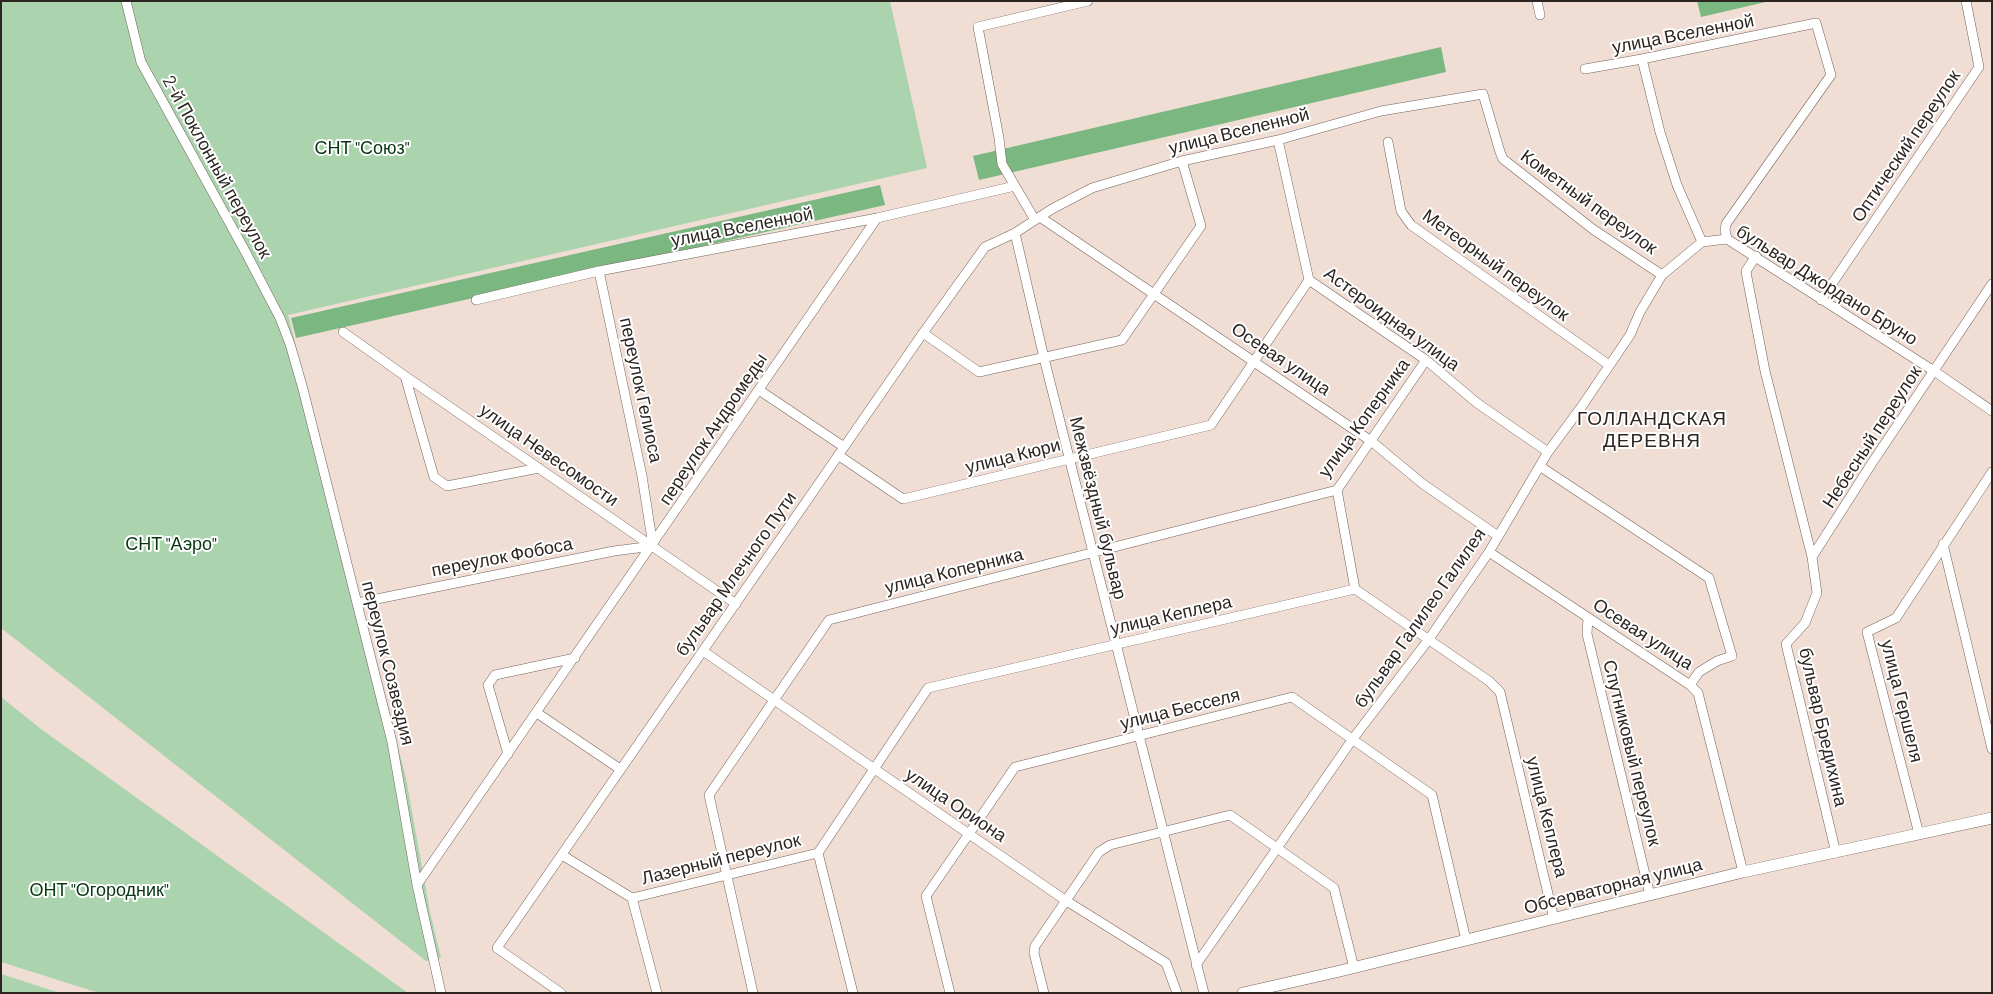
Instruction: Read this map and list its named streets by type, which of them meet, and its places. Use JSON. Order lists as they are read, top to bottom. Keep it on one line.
{"streets":{"main road":["Обсерваторная улица"],"street":["улица Вселенной","Оптический переулок","2-й Поклонный переулок","Кометный переулок","Метеорный переулок","бульвар Джордано Бруно","Астероидная улица","Осевая улица","переулок Гелиоса","улица Коперника","переулок Андромеды","Небесный переулок","улица Невесомости","улица Кюри","Межзвёздный бульвар","переулок Фобоса","бульвар Млечного Пути","улица Кеплера","бульвар Галилео Галилея","переулок Созвездия","улица Гершеля","улица Бесселя","бульвар Бредихина","Спутниковый переулок","улица Ориона","Лазерный переулок"]},"crossings":[["улица Вселенной","Кометный переулок"],["улица Вселенной","бульвар Джордано Бруно"],["улица Вселенной","Астероидная улица"],["улица Вселенной","Осевая улица"],["улица Вселенной","переулок Гелиоса"],["улица Вселенной","переулок Андромеды"],["улица Вселенной","Межзвёздный бульвар"],["улица Вселенной","бульвар Млечного Пути"],["Оптический переулок","бульвар Джордано Бруно"],["2-й Поклонный переулок","переулок Созвездия"],["Кометный переулок","бульвар Галилео Галилея"],["Метеорный переулок","бульвар Галилео Галилея"],["бульвар Джордано Бруно","Небесный переулок"],["бульвар Джордано Бруно","бульвар Галилео Галилея"],["Астероидная улица","улица Коперника"],["Астероидная улица","улица Кюри"],["Астероидная улица","бульвар Галилео Галилея"],["Осевая улица","улица Коперника"],["Осевая улица","улица Кюри"],["Осевая улица","бульвар Галилео Галилея"],["Осевая улица","Спутниковый переулок"],["Осевая улица","Обсерваторная улица"],["переулок Гелиоса","переулок Андромеды"],["переулок Гелиоса","улица Невесомости"],["переулок Гелиоса","переулок Фобоса"],["улица Коперника","Межзвёздный бульвар"],["улица Коперника","улица Ориона"],["улица Коперника","Лазерный переулок"],["переулок Андромеды","улица Невесомости"],["переулок Андромеды","переулок Фобоса"],["переулок Андромеды","переулок Созвездия"],["Небесный переулок","бульвар Бредихина"],["улица Невесомости","переулок Фобоса"],["улица Невесомости","бульвар Млечного Пути"],["улица Кюри","Межзвёздный бульвар"],["улица Кюри","бульвар Млечного Пути"],["Межзвёздный бульвар","бульвар Млечного Пути"],["Межзвёздный бульвар","улица Кеплера"],["Межзвёздный бульвар","бульвар Галилео Галилея"],["Межзвёздный бульвар","улица Бесселя"],["переулок Фобоса","переулок Созвездия"],["бульвар Млечного Пути","улица Ориона"],["улица Кеплера","бульвар Галилео Галилея"],["улица Кеплера","улица Ориона"],["улица Кеплера","Лазерный переулок"],["улица Кеплера","Обсерваторная улица"],["бульвар Галилео Галилея","улица Бесселя"],["улица Гершеля","Обсерваторная улица"],["улица Бесселя","улица Ориона"],["улица Бесселя","Обсерваторная улица"],["бульвар Бредихина","Обсерваторная улица"],["Спутниковый переулок","Обсерваторная улица"]],"districts":["ГОЛЛАНДСКАЯ ДЕРЕВНЯ"],"parks":["СНТ \"Союз\"","СНТ \"Аэро\"","ОНТ \"Огородник\""]}
